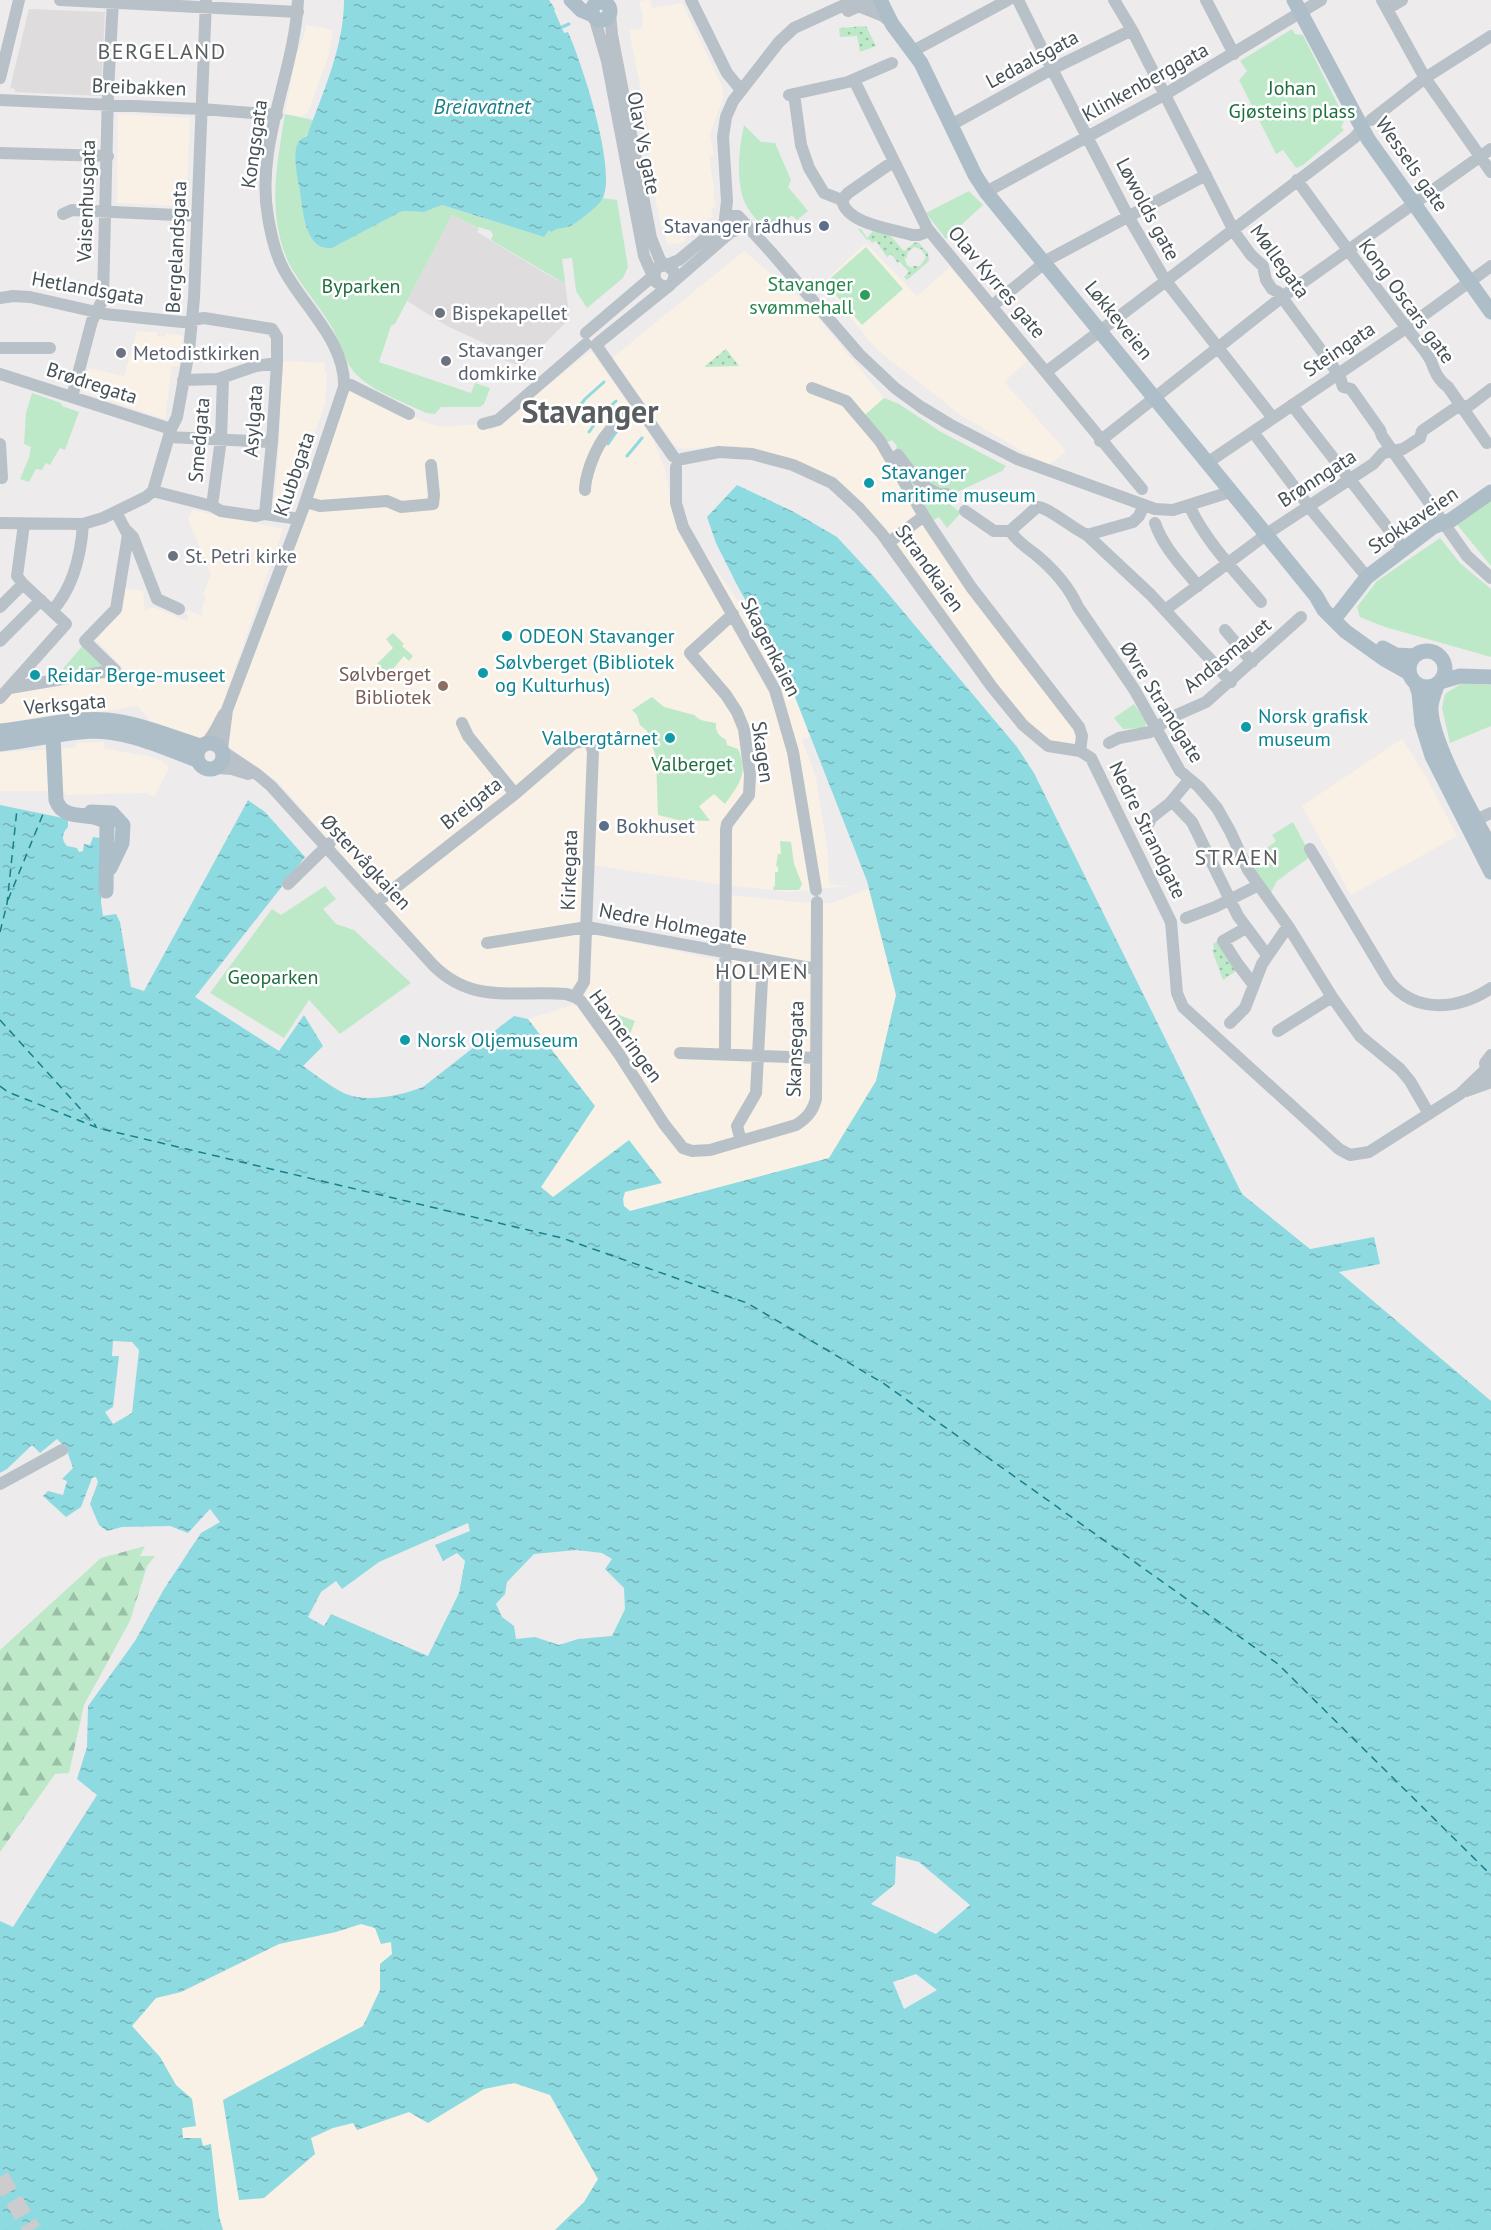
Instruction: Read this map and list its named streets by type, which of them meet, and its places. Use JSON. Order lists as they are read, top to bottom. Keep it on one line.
{"streets":{"main road":["Wessels gate","Løkkeveien","Stokkaveien","Verksgata"],"street":["Ledaalsgata","Klinkenberggata","Breibakken","Olav Vs gate","Kongsgata","Vaisenhusgata","Løwolds gate","Bergelandsgata","Møllegata","Olav Kyrres gate","Hetlandsgata","Kong Oscars gate","Steingata","Brødregata","Asylgata","Smedgata","Klubbgata","Brønngata","Strandkaien","Skagenkaien","Andasmauet","Øvre Strandgate","Skagen","Breigata","Nedre Strandgate","Østervågkaien","Kirkegata","Nedre Holmegate","Havneringen","Skansegata"]},"crossings":[["Ledaalsgata","Løwolds gate"],["Ledaalsgata","Møllegata"],["Ledaalsgata","Løkkeveien"],["Klinkenberggata","Wessels gate"],["Klinkenberggata","Løwolds gate"],["Klinkenberggata","Møllegata"],["Klinkenberggata","Løkkeveien"],["Breibakken","Kongsgata"],["Breibakken","Vaisenhusgata"],["Breibakken","Bergelandsgata"],["Kongsgata","Klubbgata"],["Wessels gate","Steingata"],["Vaisenhusgata","Hetlandsgata"],["Vaisenhusgata","Brødregata"],["Løwolds gate","Steingata"],["Bergelandsgata","Hetlandsgata"],["Bergelandsgata","Brødregata"],["Møllegata","Steingata"],["Møllegata","Brønngata"],["Møllegata","Stokkaveien"],["Hetlandsgata","Asylgata"],["Kong Oscars gate","Steingata"],["Kong Oscars gate","Brønngata"],["Løkkeveien","Steingata"],["Løkkeveien","Brønngata"],["Løkkeveien","Stokkaveien"],["Brødregata","Asylgata"],["Brødregata","Smedgata"],["Klubbgata","Verksgata"],["Klubbgata","Østervågkaien"],["Strandkaien","Skagenkaien"],["Strandkaien","Nedre Strandgate"],["Skagenkaien","Skagen"],["Skagenkaien","Skansegata"],["Andasmauet","Øvre Strandgate"],["Øvre Strandgate","Nedre Strandgate"],["Verksgata","Østervågkaien"],["Skagen","Nedre Holmegate"],["Breigata","Østervågkaien"],["Breigata","Kirkegata"],["Østervågkaien","Havneringen"],["Kirkegata","Nedre Holmegate"],["Kirkegata","Havneringen"],["Nedre Holmegate","Skansegata"],["Havneringen","Skansegata"]],"districts":["BERGELAND","Stavanger","STRAEN","HOLMEN"],"water":["Breiavatnet"],"parks":["Johan Gjøsteins plass","Byparken","Valberget","Geoparken"],"places":["Stavanger rådhus","Stavanger svømmehall","Bispekapellet","Metodistkirken","Stavanger domkirke","Stavanger maritime museum","St. Petri kirke","ODEON Stavanger","Sølvberget (Bibliotek og Kulturhus)","Reidar Berge-museet","Sølvberget Bibliotek","Norsk grafisk museum","Valbergtårnet","Bokhuset","Norsk Oljemuseum"]}
